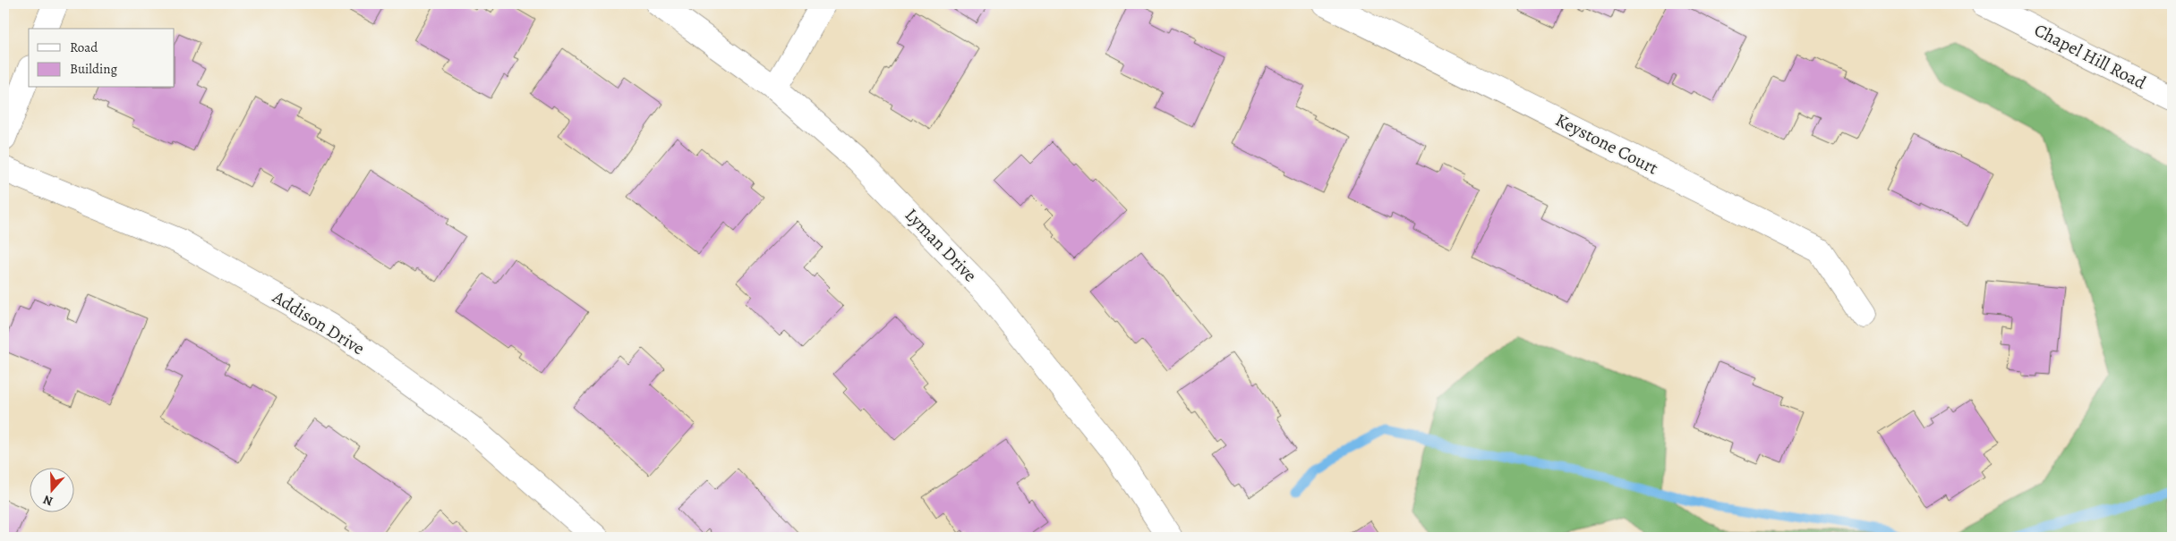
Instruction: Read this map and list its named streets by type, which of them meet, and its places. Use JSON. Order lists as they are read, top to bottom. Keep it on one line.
{"streets":{"street":["Chapel Hill Road","Keystone Court","Lyman Drive","Addison Drive"]},"legend":["Road","Building"],"north":"bottom"}
